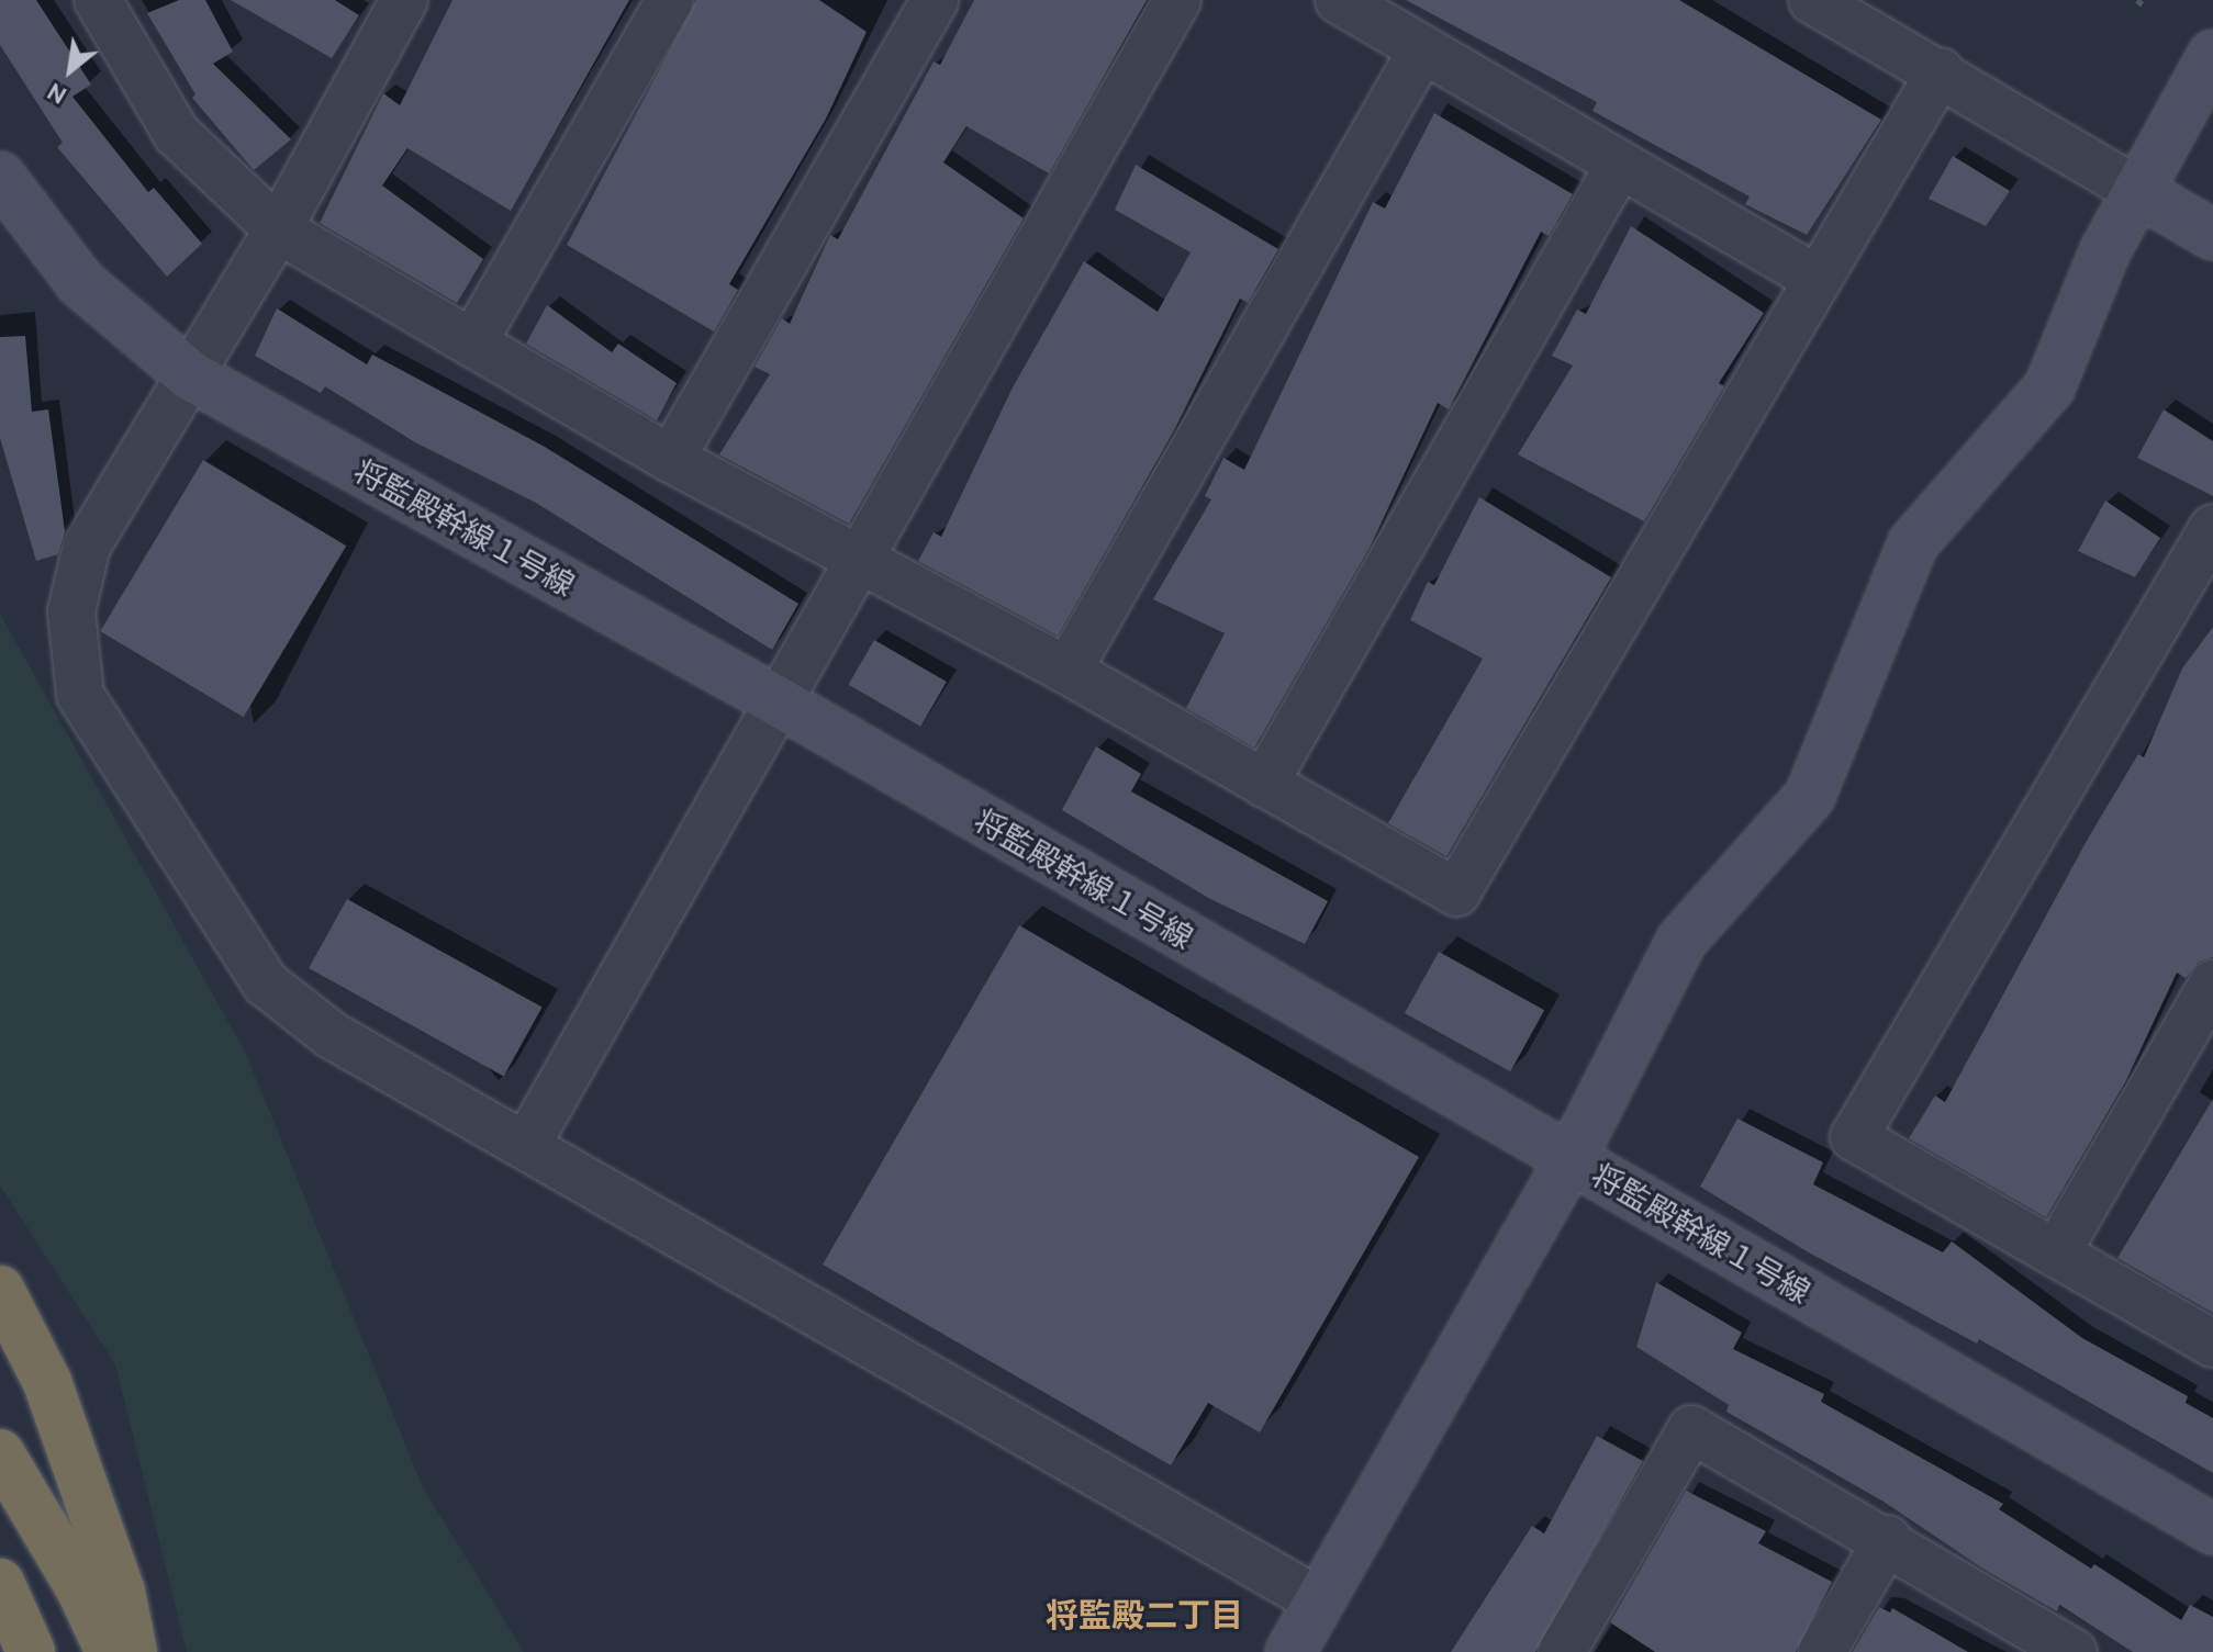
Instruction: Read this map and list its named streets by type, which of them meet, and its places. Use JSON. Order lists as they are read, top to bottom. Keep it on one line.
{"streets":{"street":["将監殿幹線１号線"]},"districts":["将監殿二丁目"],"north":"bottom left"}
